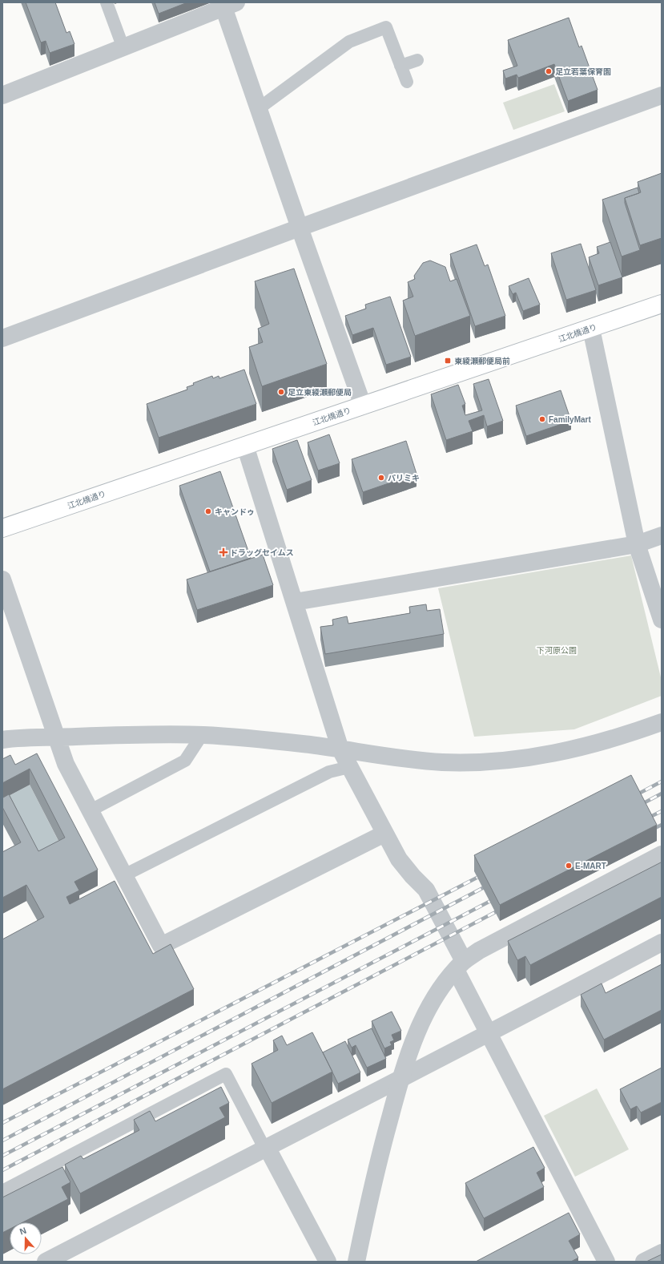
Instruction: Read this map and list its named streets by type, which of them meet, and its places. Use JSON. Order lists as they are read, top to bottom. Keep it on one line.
{"streets":{"main road":["江北橋通り"]},"parks":["下河原公園"],"places":{"other":["足立若葉保育園","足立東綾瀬郵便局","FamilyMart","パリミキ","キャンドゥ","E-MART"],"transit":["東綾瀬郵便局前"],"health":["ドラッグセイムス"]},"north":"top"}
